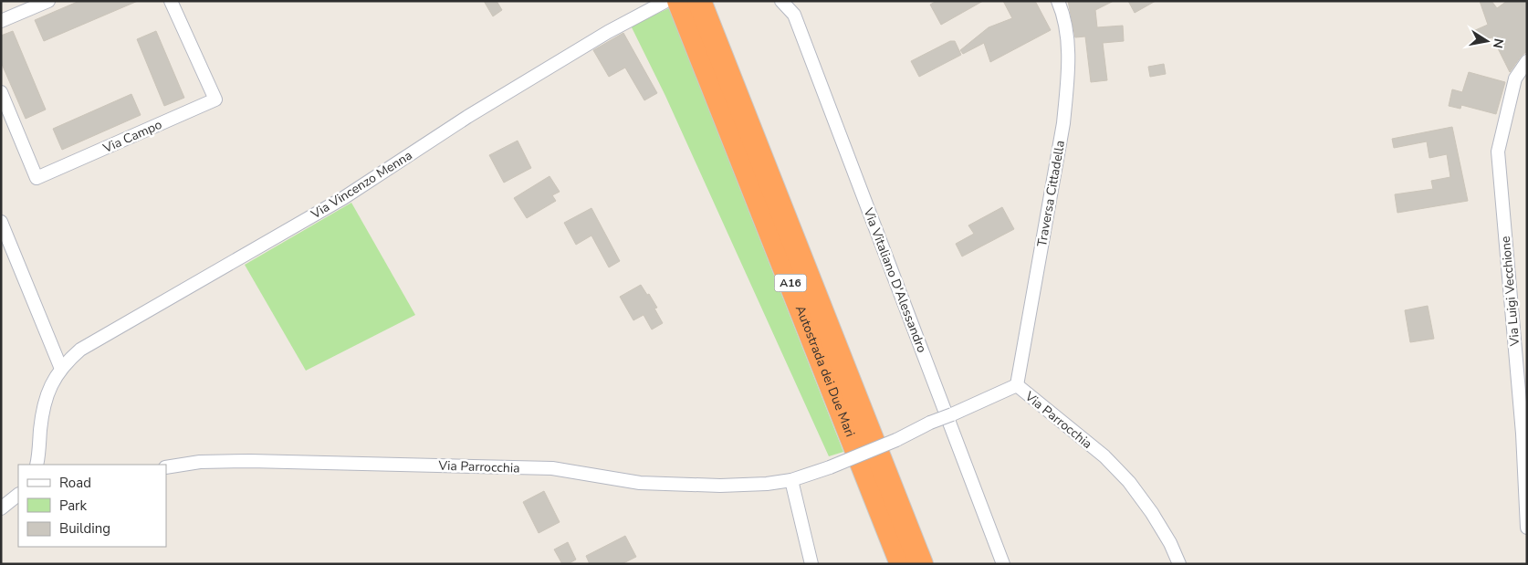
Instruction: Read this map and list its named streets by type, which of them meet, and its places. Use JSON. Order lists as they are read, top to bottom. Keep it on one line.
{"streets":{"highway":["A16","Autostrada dei Due Mari"],"street":["Via Campo","Via Vincenzo Menna","Traversa Cittadella","Via Vitaliano D'Alessandro","Via Luigi Vecchione","Via Parrocchia"]},"crossings":[["Via Vincenzo Menna","Autostrada dei Due Mari"],["Traversa Cittadella","Via Parrocchia"]],"legend":["Road","Park","Building"],"north":"right"}
